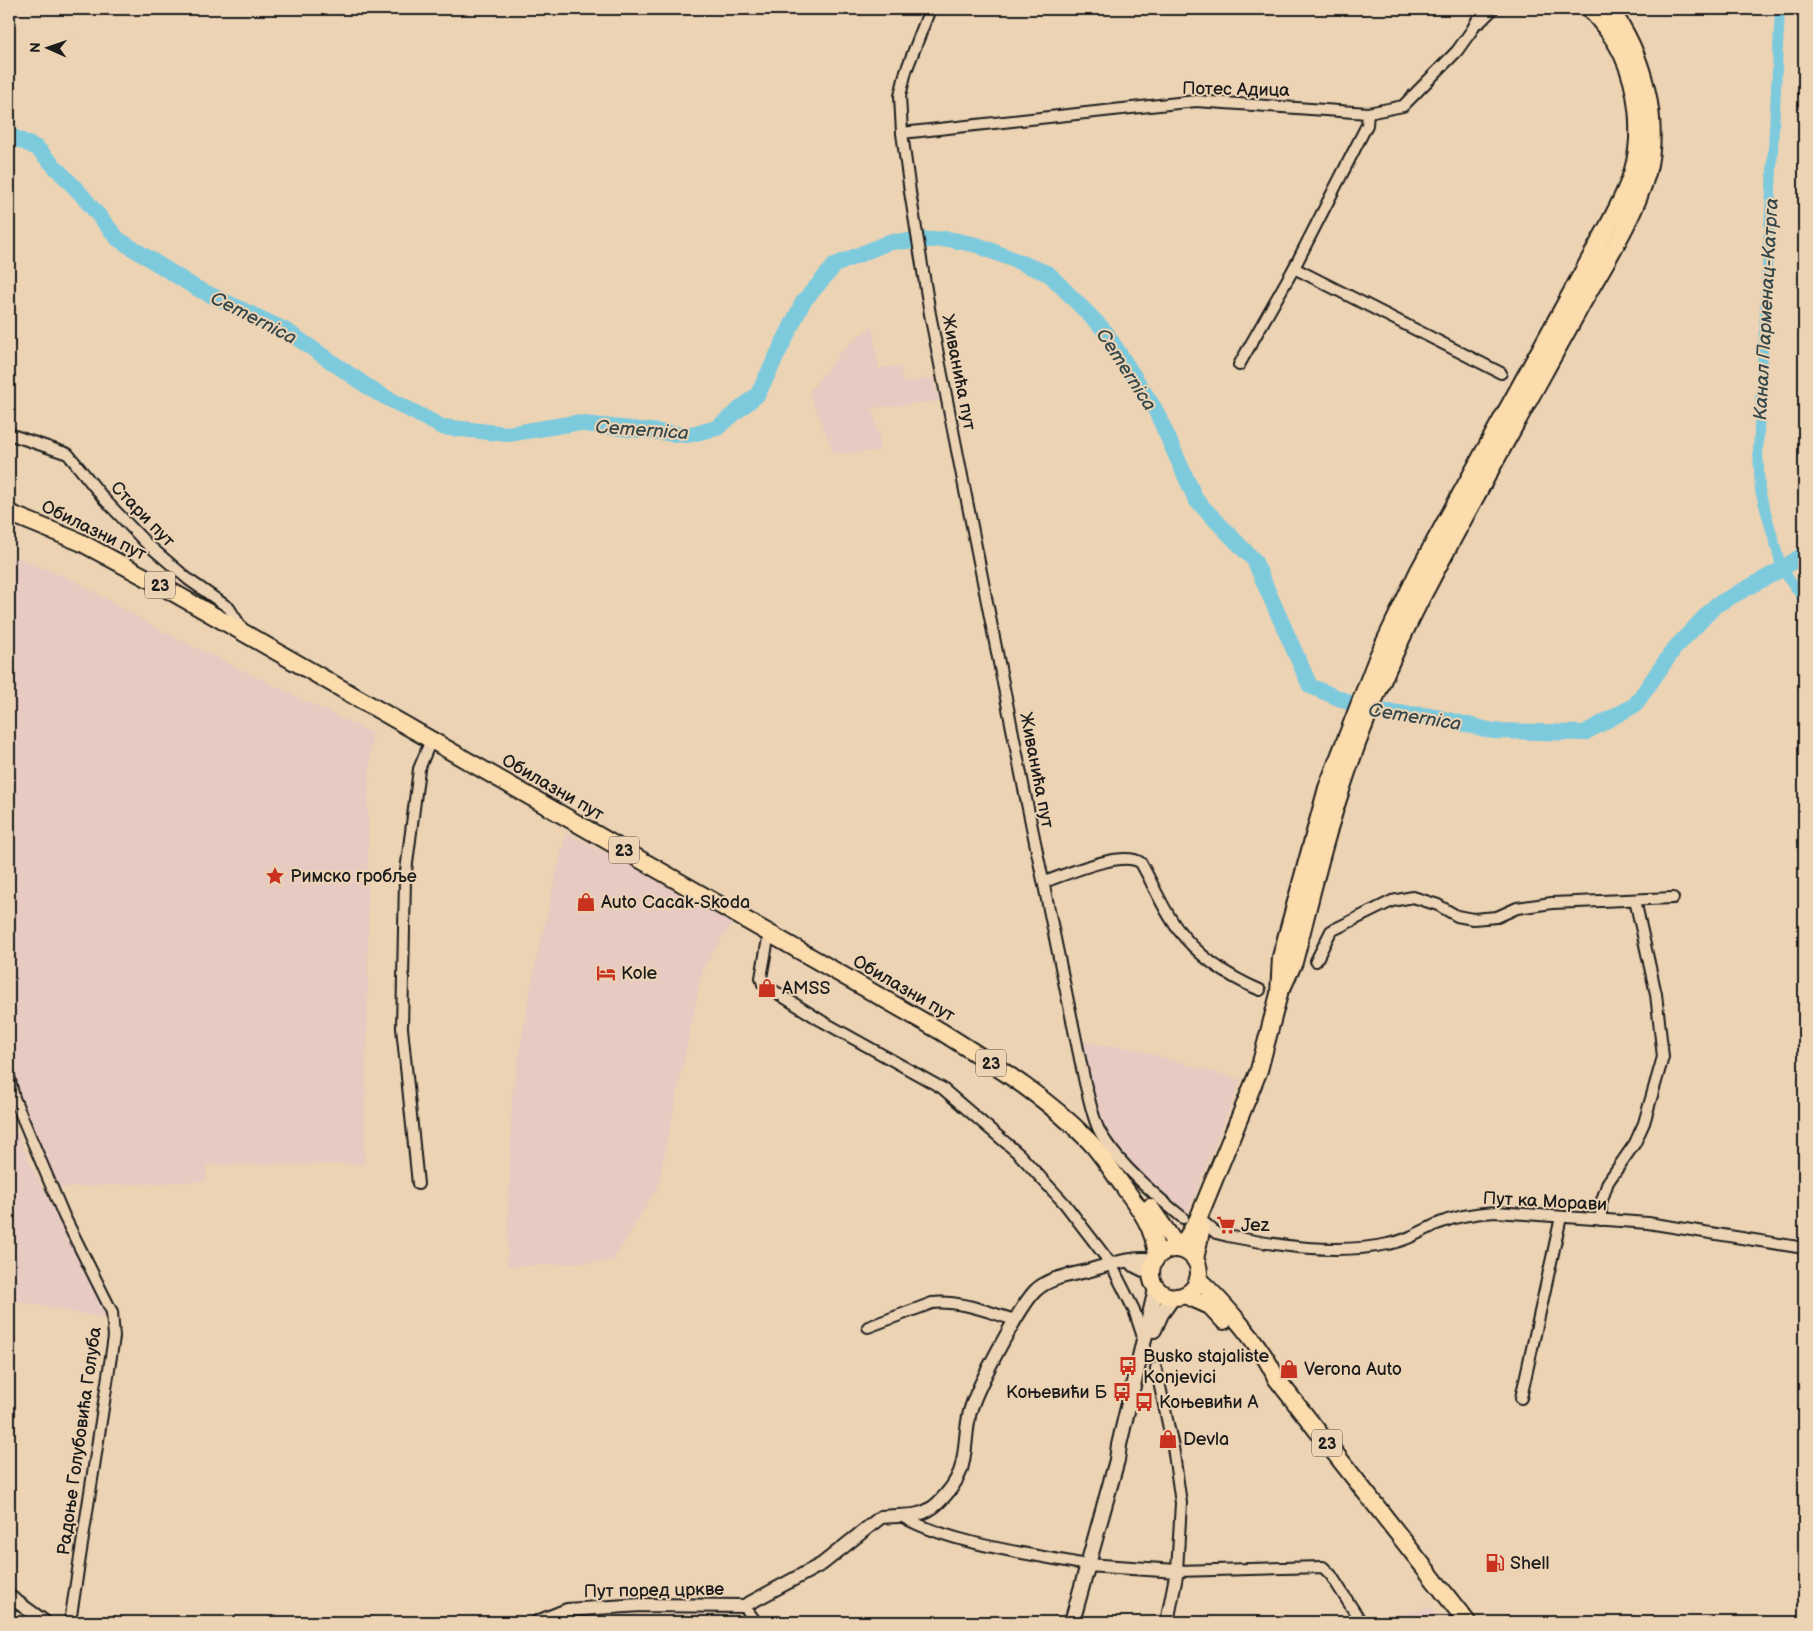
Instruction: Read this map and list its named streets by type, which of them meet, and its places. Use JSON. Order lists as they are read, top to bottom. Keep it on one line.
{"streets":{"main road":["Обилазни пут","23"],"street":["Потес Адица","Живанића пут","Стари пут","Пут ка Морави","Радоње Голубовића Голуба","Пут поред цркве"]},"crossings":[["Потес Адица","Живанића пут"],["Живанића пут","Обилазни пут"],["Живанића пут","23"],["Живанића пут","Пут ка Морави"],["Стари пут","Обилазни пут"],["Обилазни пут","23"],["23","Пут поред цркве"]],"water":["Канал Парменац-Катрга","Cemernica"],"places":{"place":["Римско гробље"],"shop":["Auto Cacak-Skoda","AMSS","Verona Auto","Devla"],"hotel":["Kole"],"supermarket":["Jez"],"bus stop":["Busko stajaliste Konjevici","Коњевићи Б","Коњевићи А"],"fuel station":["Shell"]},"north":"left"}
